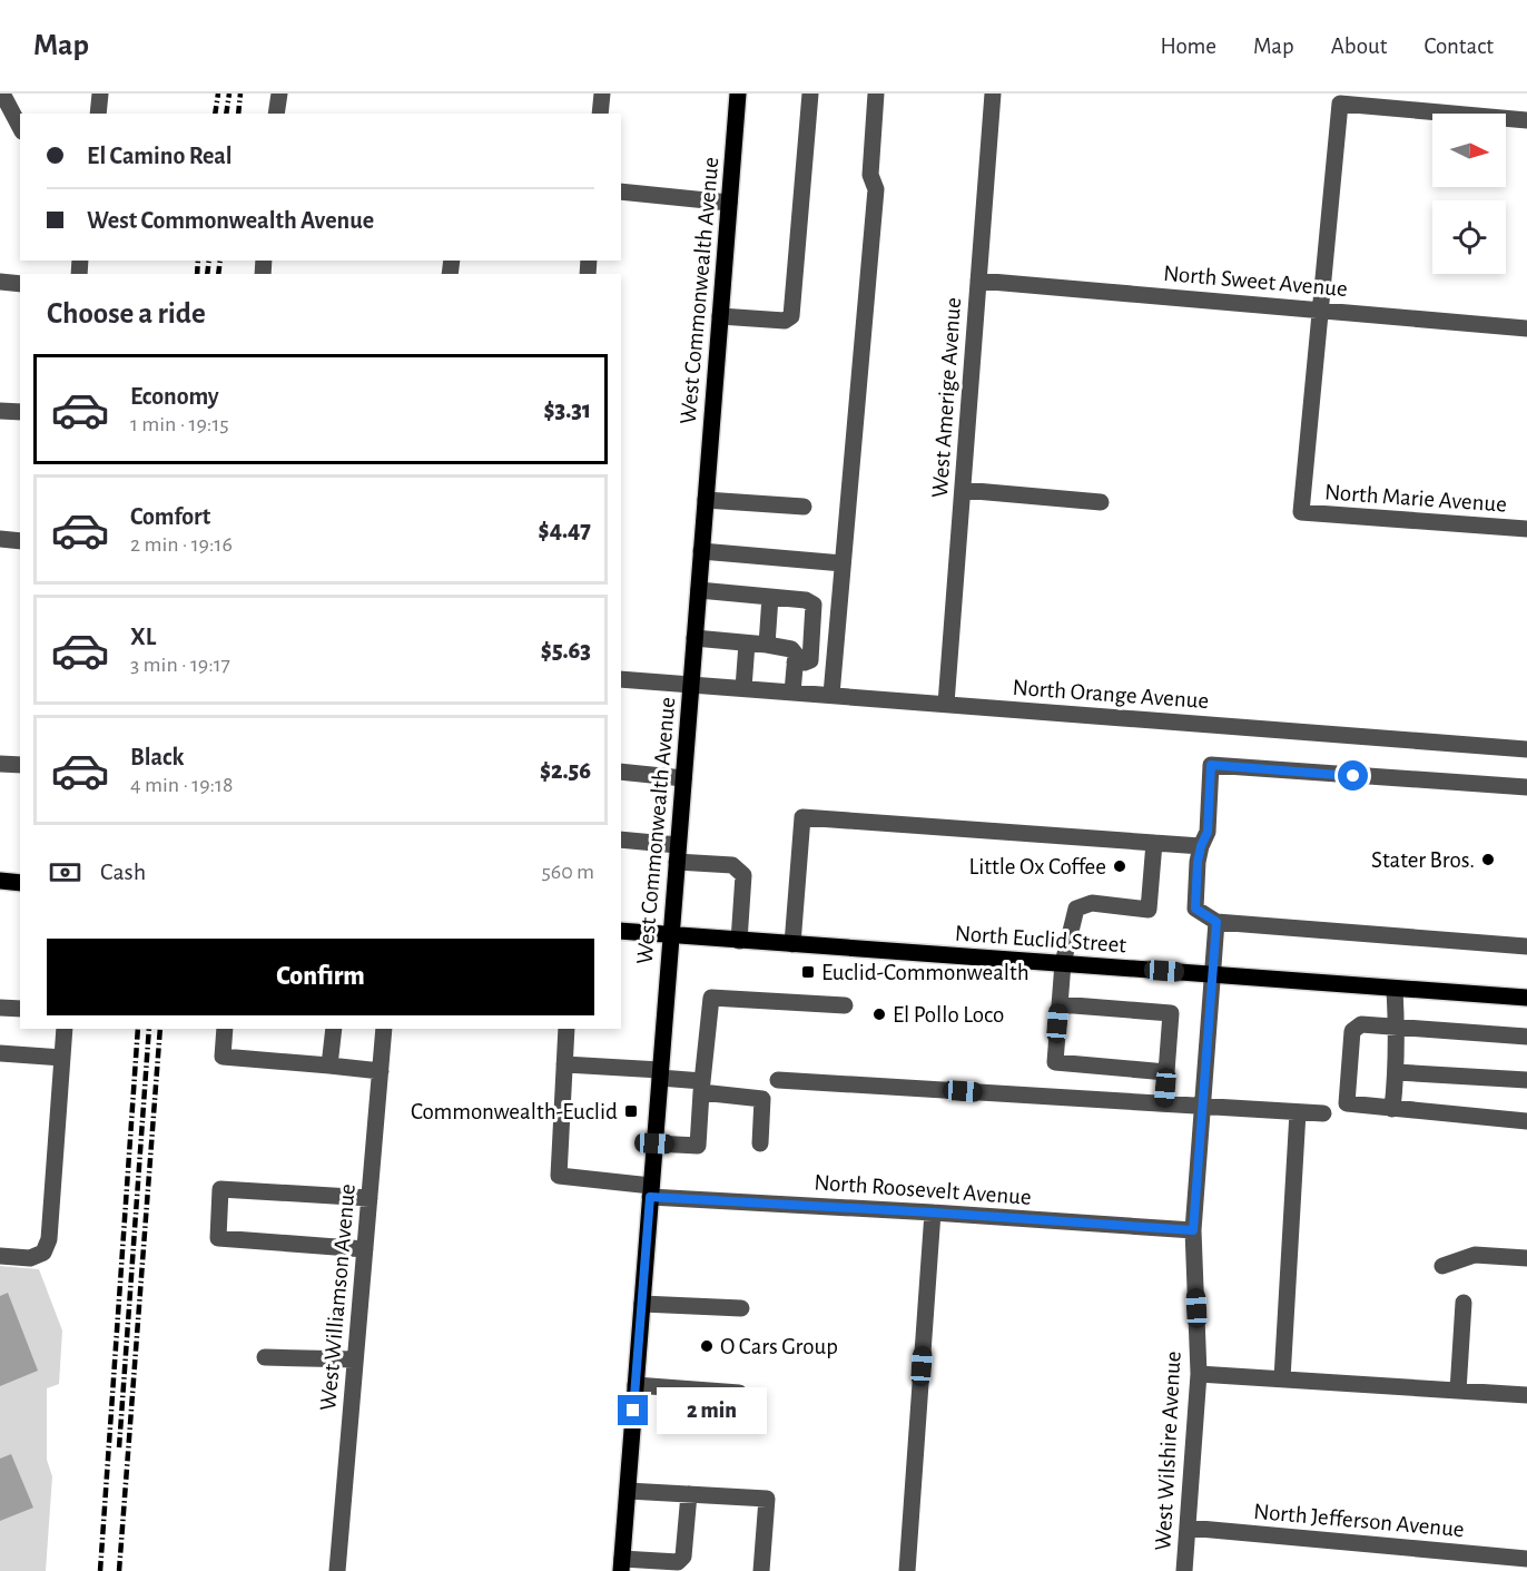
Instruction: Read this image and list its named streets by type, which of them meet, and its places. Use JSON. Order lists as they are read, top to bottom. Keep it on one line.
{"streets":{"main road":["West Commonwealth Avenue","North Euclid Street"],"street":["North Sweet Avenue","West Amerige Avenue","North Marie Avenue","North Orange Avenue","North Roosevelt Avenue","West Williamson Avenue","West Wilshire Avenue","North Jefferson Avenue"]},"crossings":[["North Sweet Avenue","West Amerige Avenue"],["North Sweet Avenue","North Marie Avenue"],["West Commonwealth Avenue","North Orange Avenue"],["West Commonwealth Avenue","North Euclid Street"],["West Commonwealth Avenue","North Roosevelt Avenue"],["West Amerige Avenue","North Orange Avenue"],["North Euclid Street","West Wilshire Avenue"],["North Roosevelt Avenue","West Wilshire Avenue"],["West Wilshire Avenue","North Jefferson Avenue"]],"places":{"other":["Stater Bros.","Little Ox Coffee","El Pollo Loco","O Cars Group"],"transit":["Euclid-Commonwealth","Commonwealth-Euclid"]},"north":"right","page":{"header":"Map","nav":["Home","Map","About","Contact"],"banner":["El Camino Real","West Commonwealth Avenue"],"heading":"Choose a ride","list":[{"name":"Economy","note":"1 min · 19:15","value":"$3.31"},{"name":"Comfort","note":"2 min · 19:16","value":"$4.47"},{"name":"XL","note":"3 min · 19:17","value":"$5.63"},{"name":"Black","note":"4 min · 19:18","value":"$2.56"}],"pay":["Cash","560 m"],"buttons":"Confirm","bubble":"2 min"}}
